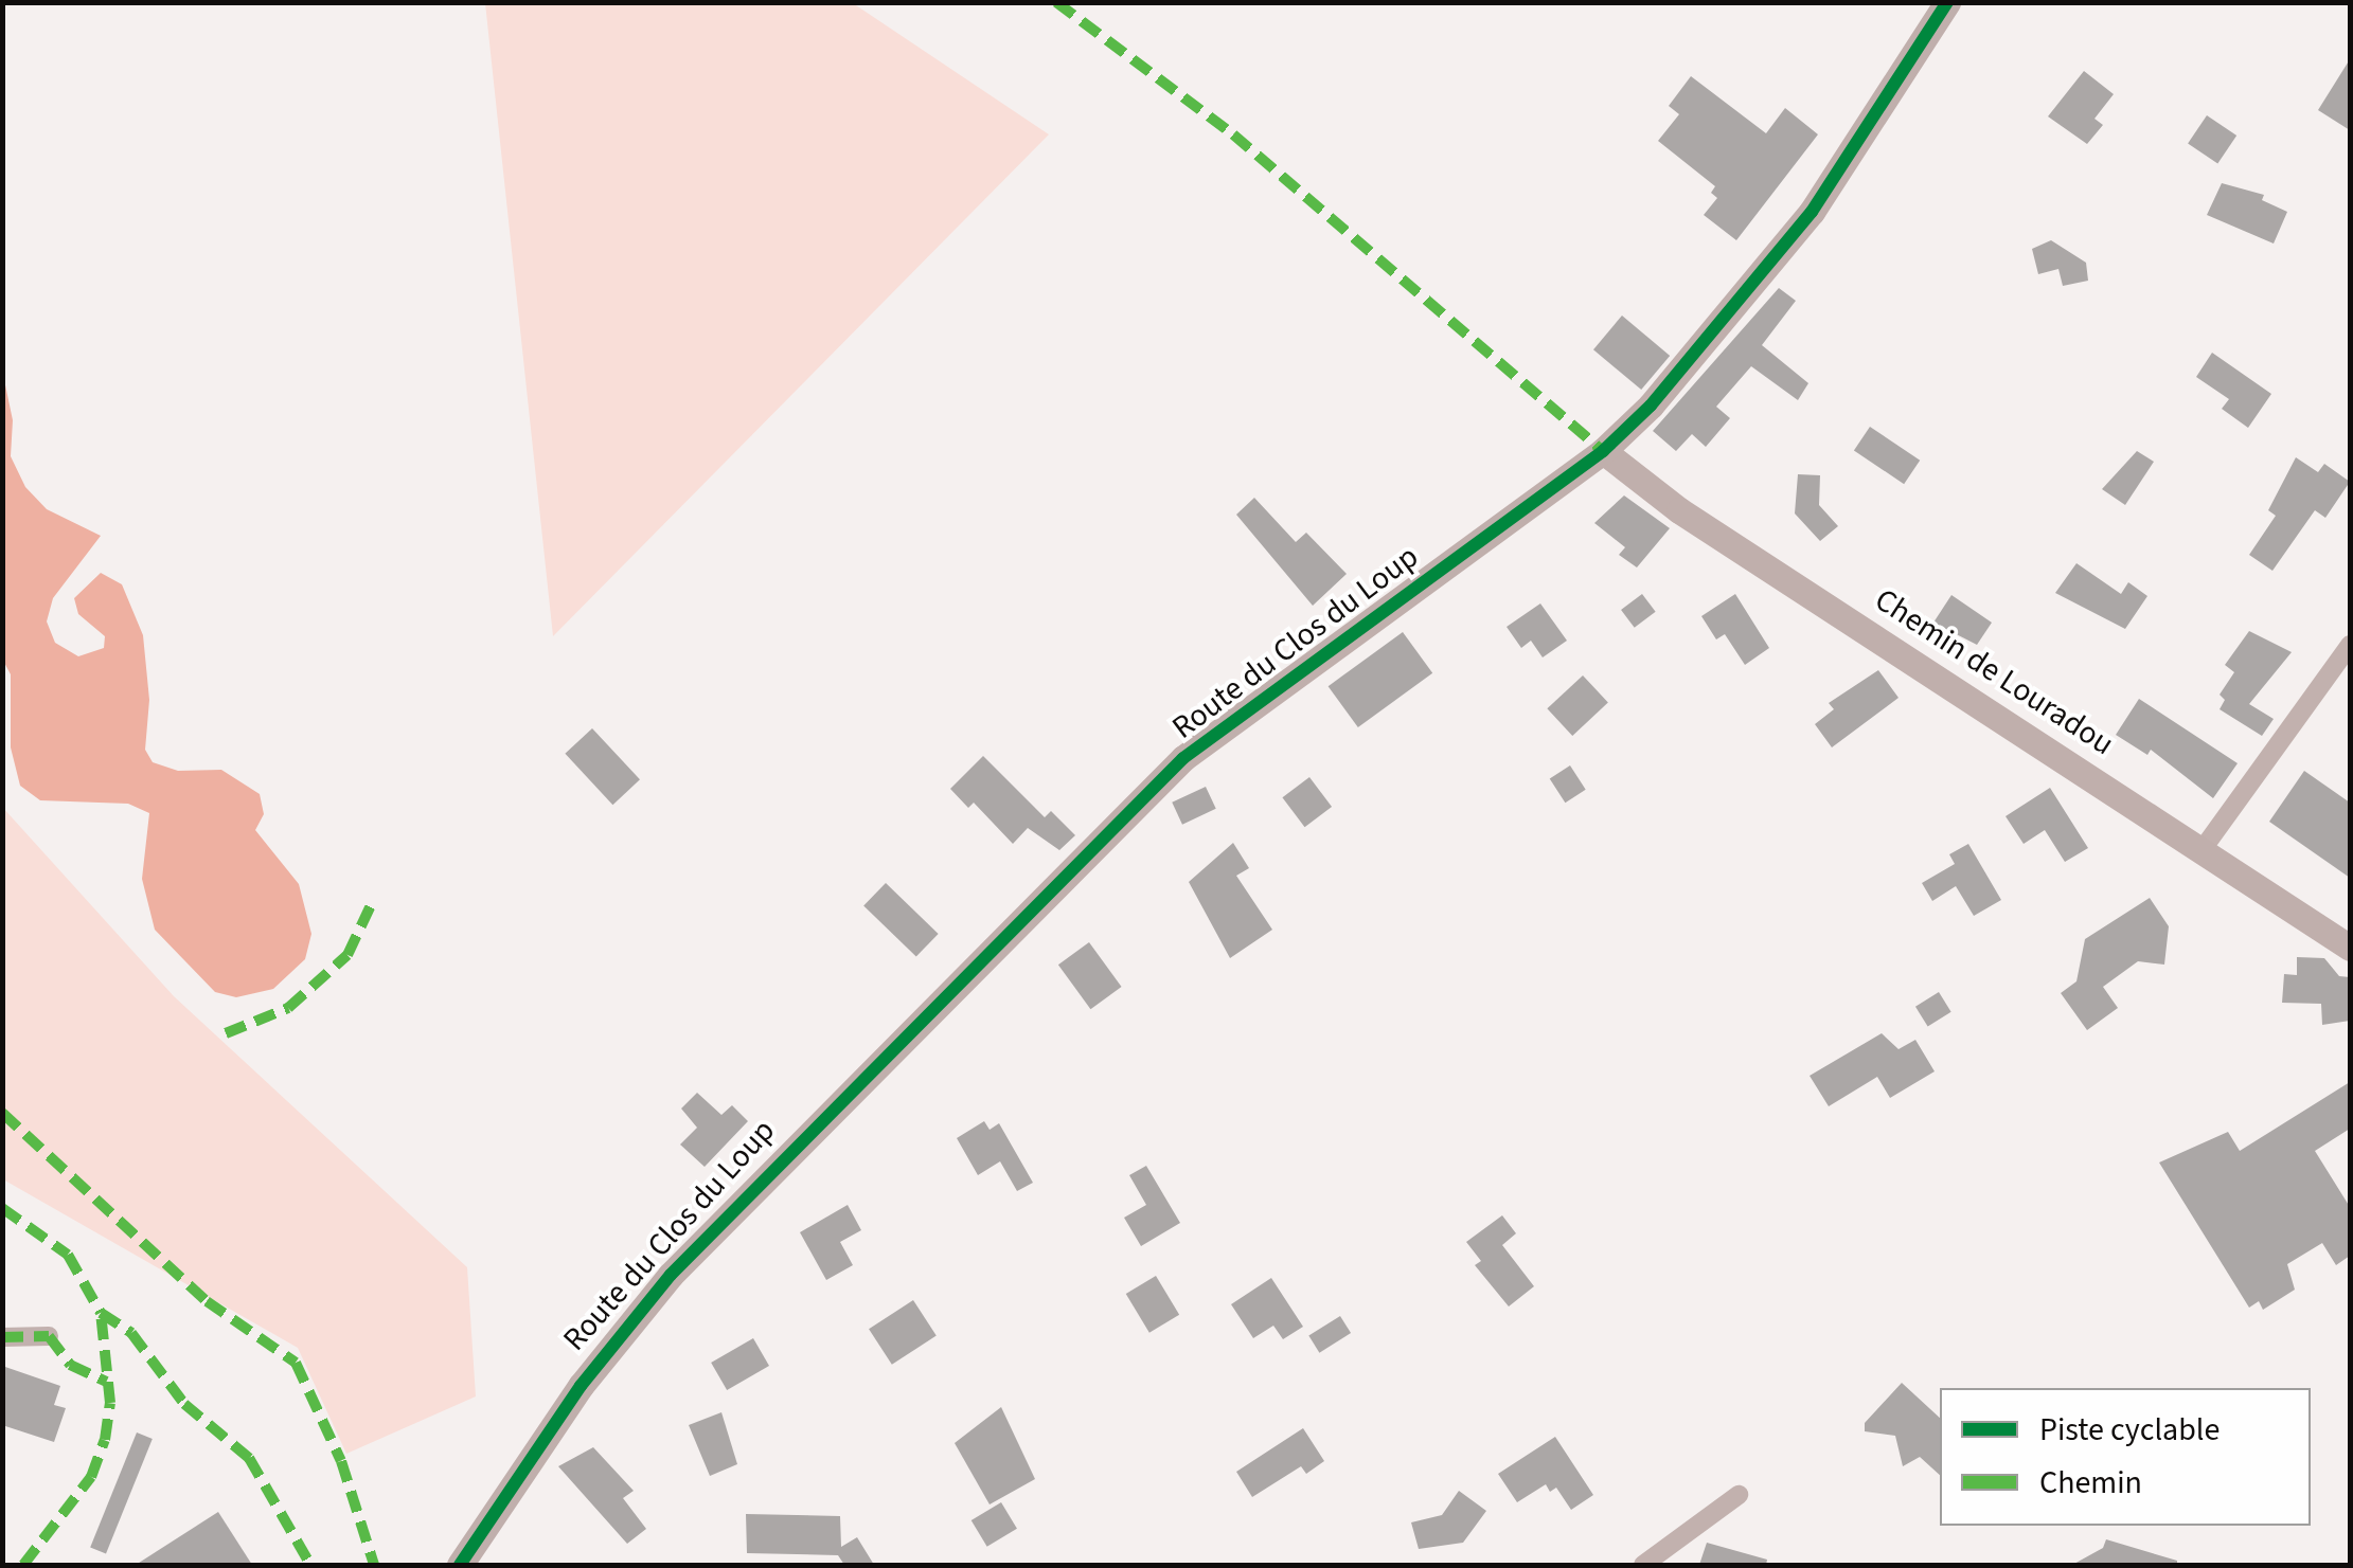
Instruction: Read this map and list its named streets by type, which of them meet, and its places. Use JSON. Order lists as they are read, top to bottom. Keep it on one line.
{"streets":{"street":["Route du Clos du Loup","Chemin de Louradou"]},"crossings":[["Route du Clos du Loup","Chemin de Louradou"]],"legend":["Piste cyclable","Chemin"]}
